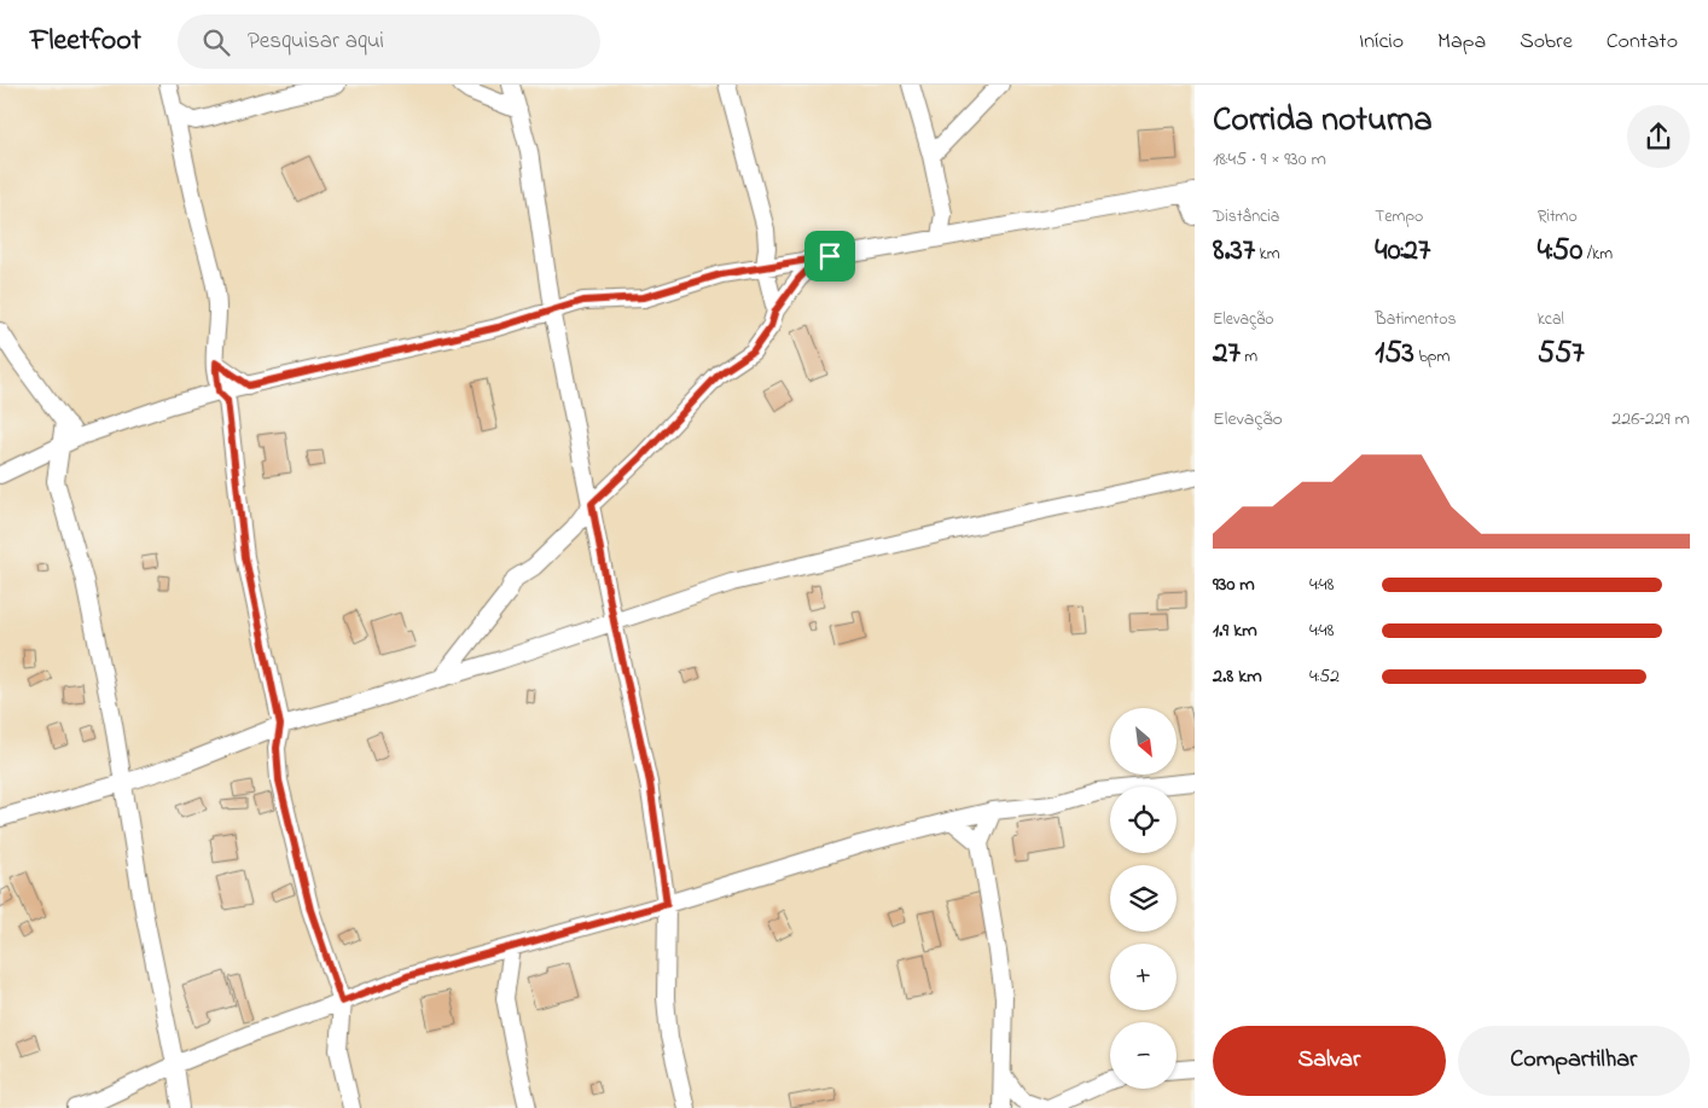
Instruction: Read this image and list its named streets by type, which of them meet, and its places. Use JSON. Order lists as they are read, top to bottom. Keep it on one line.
{"north":"bottom right","page":{"header":"Fleetfoot","search":"Pesquisar aqui","nav":["Início","Mapa","Sobre","Contato"],"heading":["Corrida noturna","18:45 · 9 × 930 m"],"stats":[["Distância","8.37 km"],["Tempo","40:27"],["Ritmo","4:50 /km"],["Elevação","27 m"],["Batimentos","153 bpm"],["kcal","557"]],"chart":["Elevação","226–229 m"],"list":[{"name":"930 m","note":"4:48"},{"name":"1.9 km","note":"4:48"},{"name":"2.8 km","note":"4:52"}],"map_buttons":["+","−"],"buttons":["Salvar","Compartilhar"]}}
